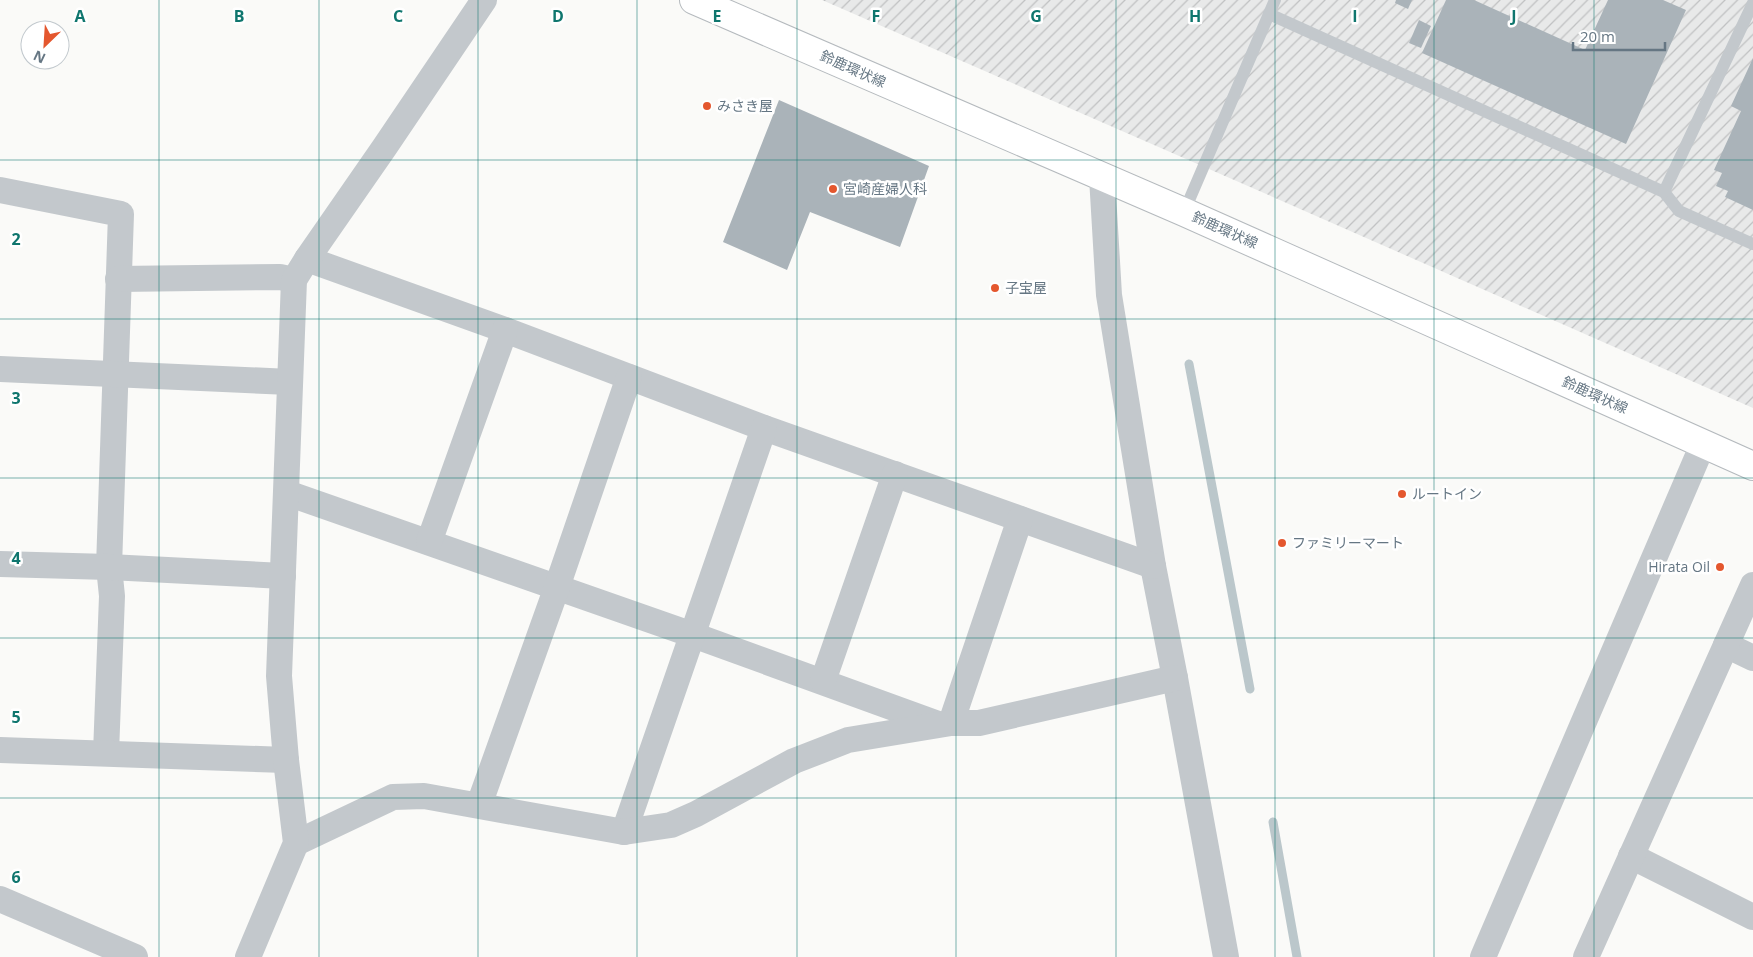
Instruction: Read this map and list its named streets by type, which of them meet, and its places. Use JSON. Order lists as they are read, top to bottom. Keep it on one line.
{"streets":{"main road":["鈴鹿環状線"]},"places":["みさき屋","宮崎産婦人科","子宝屋","ルートイン","ファミリーマート","Hirata Oil"],"scale_bar":"20 m","north":"bottom left","grid":{"columns":["A","B","C","D","E","F","G","H","I","J"],"rows":["2","3","4","5","6"]}}
